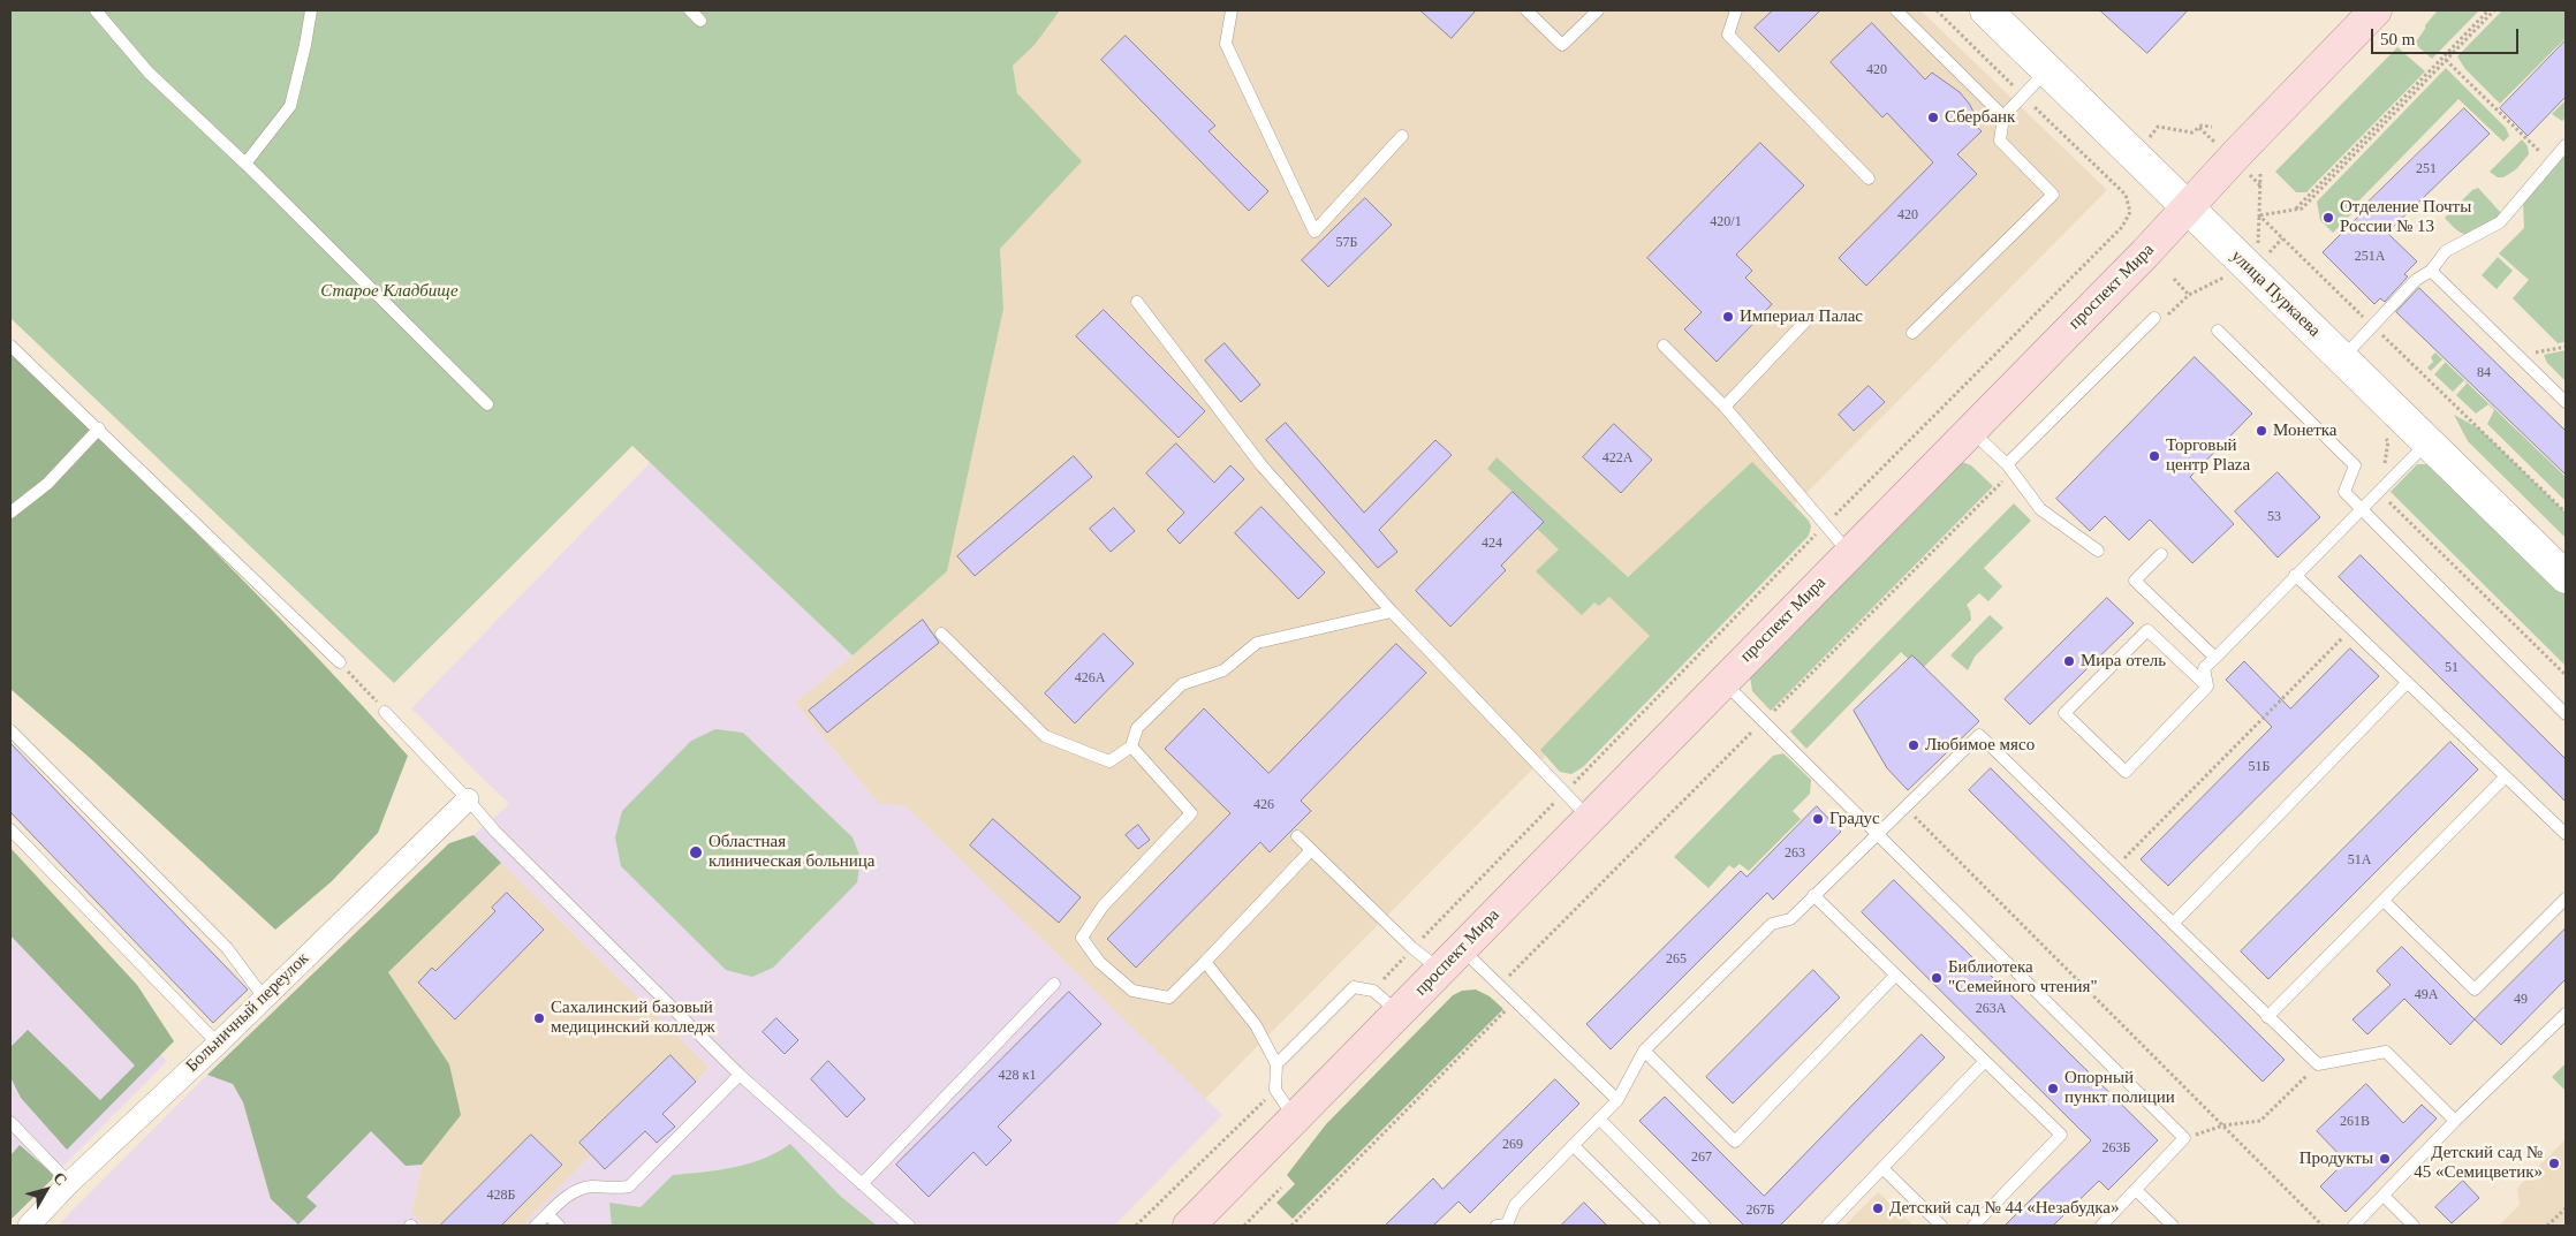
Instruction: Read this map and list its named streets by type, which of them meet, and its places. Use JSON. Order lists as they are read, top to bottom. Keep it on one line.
{"streets":{"main road":["проспект Мира","улица Пуркаева"],"street":["Больничный переулок"]},"crossings":[["проспект Мира","улица Пуркаева"]],"parks":["Старое Кладбище"],"places":["Сбербанк","Отделение Почты России № 13","Империал Палас","Монетка","Торговый центр Plaza","Мира отель","Любимое мясо","Градус","Областная клиническая больница","Библиотека \"Семейного чтения\"","Сахалинский базовый медицинский колледж","Опорный пункт полиции","Продукты","Детский сад № 45 «Семицветик»","Детский сад № 44 «Незабудка»"],"house_numbers":["420","251","420","420/1","57Б","251А","84","422А","53","424","51","426А","51Б","426","263","51А","265","49А","49","263А","428 к1","261В","269","263Б","267","428Б","267Б"],"scale_bar":"50 m","north":"top right"}
